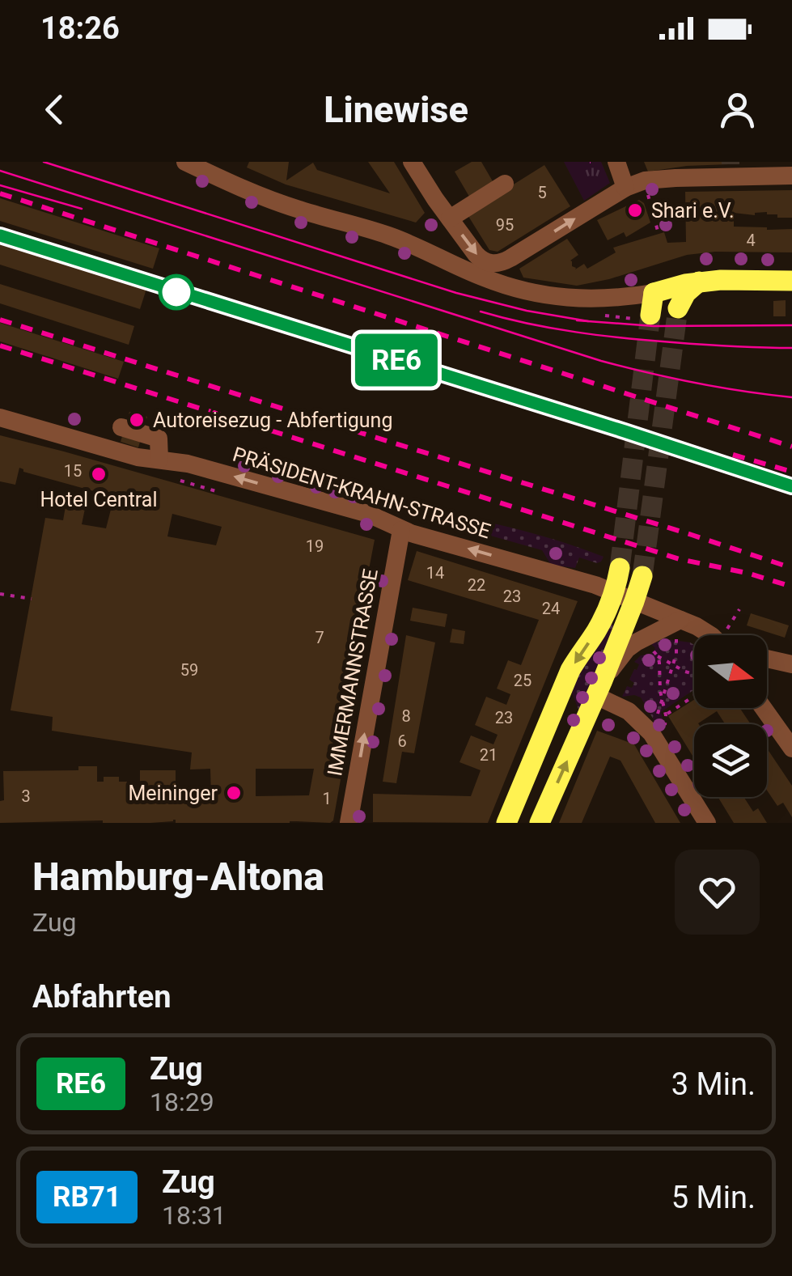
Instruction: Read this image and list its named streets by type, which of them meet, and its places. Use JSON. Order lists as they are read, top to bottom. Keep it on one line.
{"streets":{"street":["PRÄSIDENT-KRAHN-STRASSE","IMMERMANNSTRASSE"]},"crossings":[["PRÄSIDENT-KRAHN-STRASSE","IMMERMANNSTRASSE"]],"one_way":["PRÄSIDENT-KRAHN-STRASSE","IMMERMANNSTRASSE"],"places":["Shari e.V.","Autoreisezug - Abfertigung","Hotel Central","Meininger"],"house_numbers":["5","95","4","15","19","14","22","23","24","7","59","25","8","23","6","21","3","1"],"north":"right","page":{"status":"18:26","header":"Linewise","on_map":"RE6","heading":[["Hamburg-Altona","Zug"],"Abfahrten"],"list":[{"mark":"RE6","name":"Zug","note":"18:29","value":"3 Min."},{"mark":"RB71","name":"Zug","note":"18:31","value":"5 Min."}]}}
